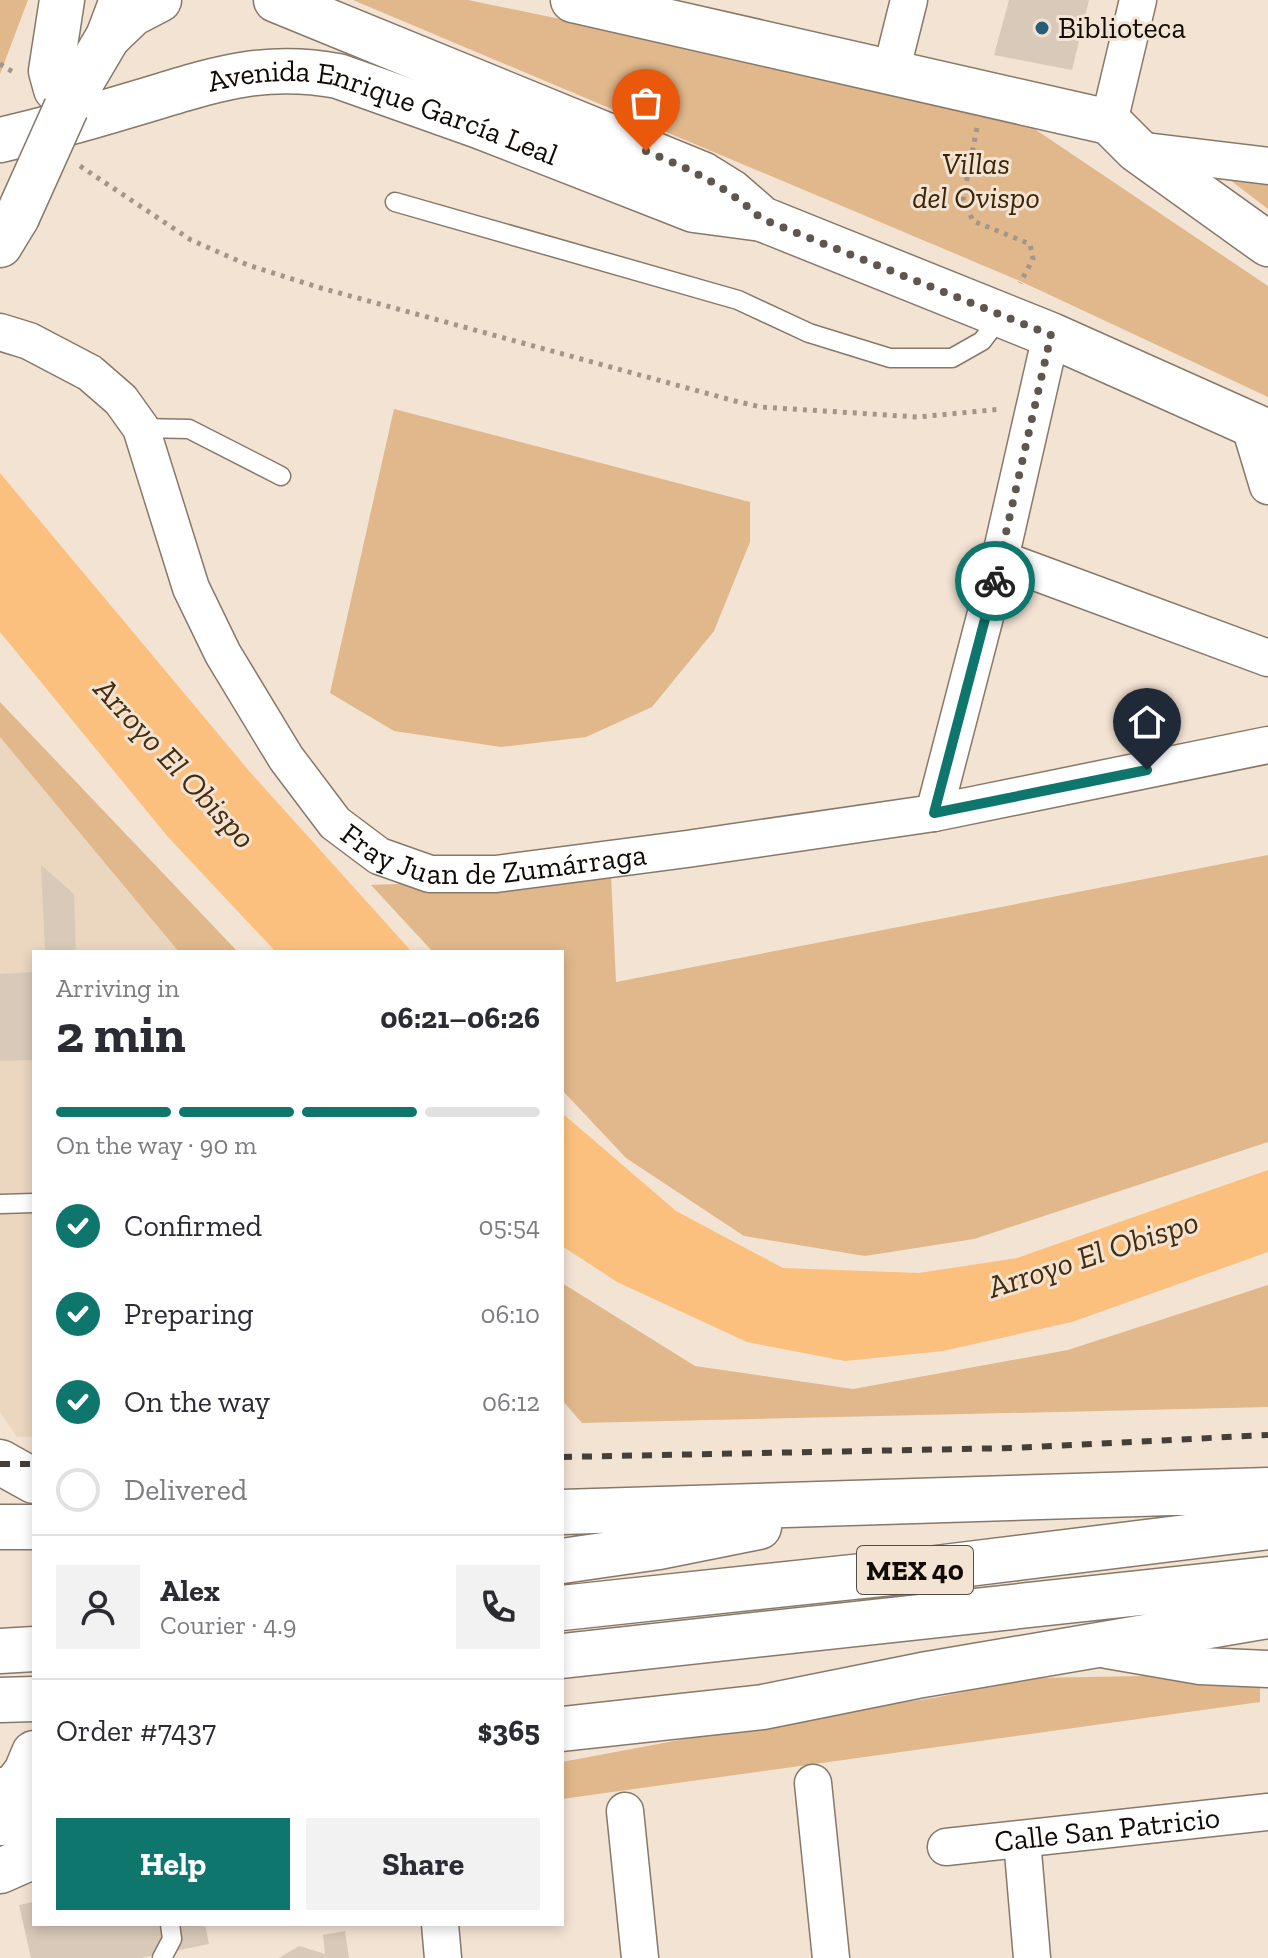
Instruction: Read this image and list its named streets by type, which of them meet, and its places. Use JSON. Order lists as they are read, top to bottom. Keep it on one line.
{"streets":{"main road":["Avenida Enrique García Leal","MEX 40"],"street":["Fray Juan de Zumárraga","Calle San Patricio"]},"water":["Arroyo El Obispo"],"parks":["Villas del Ovispo"],"places":["Biblioteca"],"page":{"heading":["2 min","Arriving in","06:21–06:26"],"panel":["Alex","Courier · 4.9","Order #7437","$365"],"bar":"On the way · 90 m","list":[["Confirmed","05:54"],["Preparing","06:10"],["On the way","06:12"],"Delivered"],"buttons":["Help","Share"]}}
